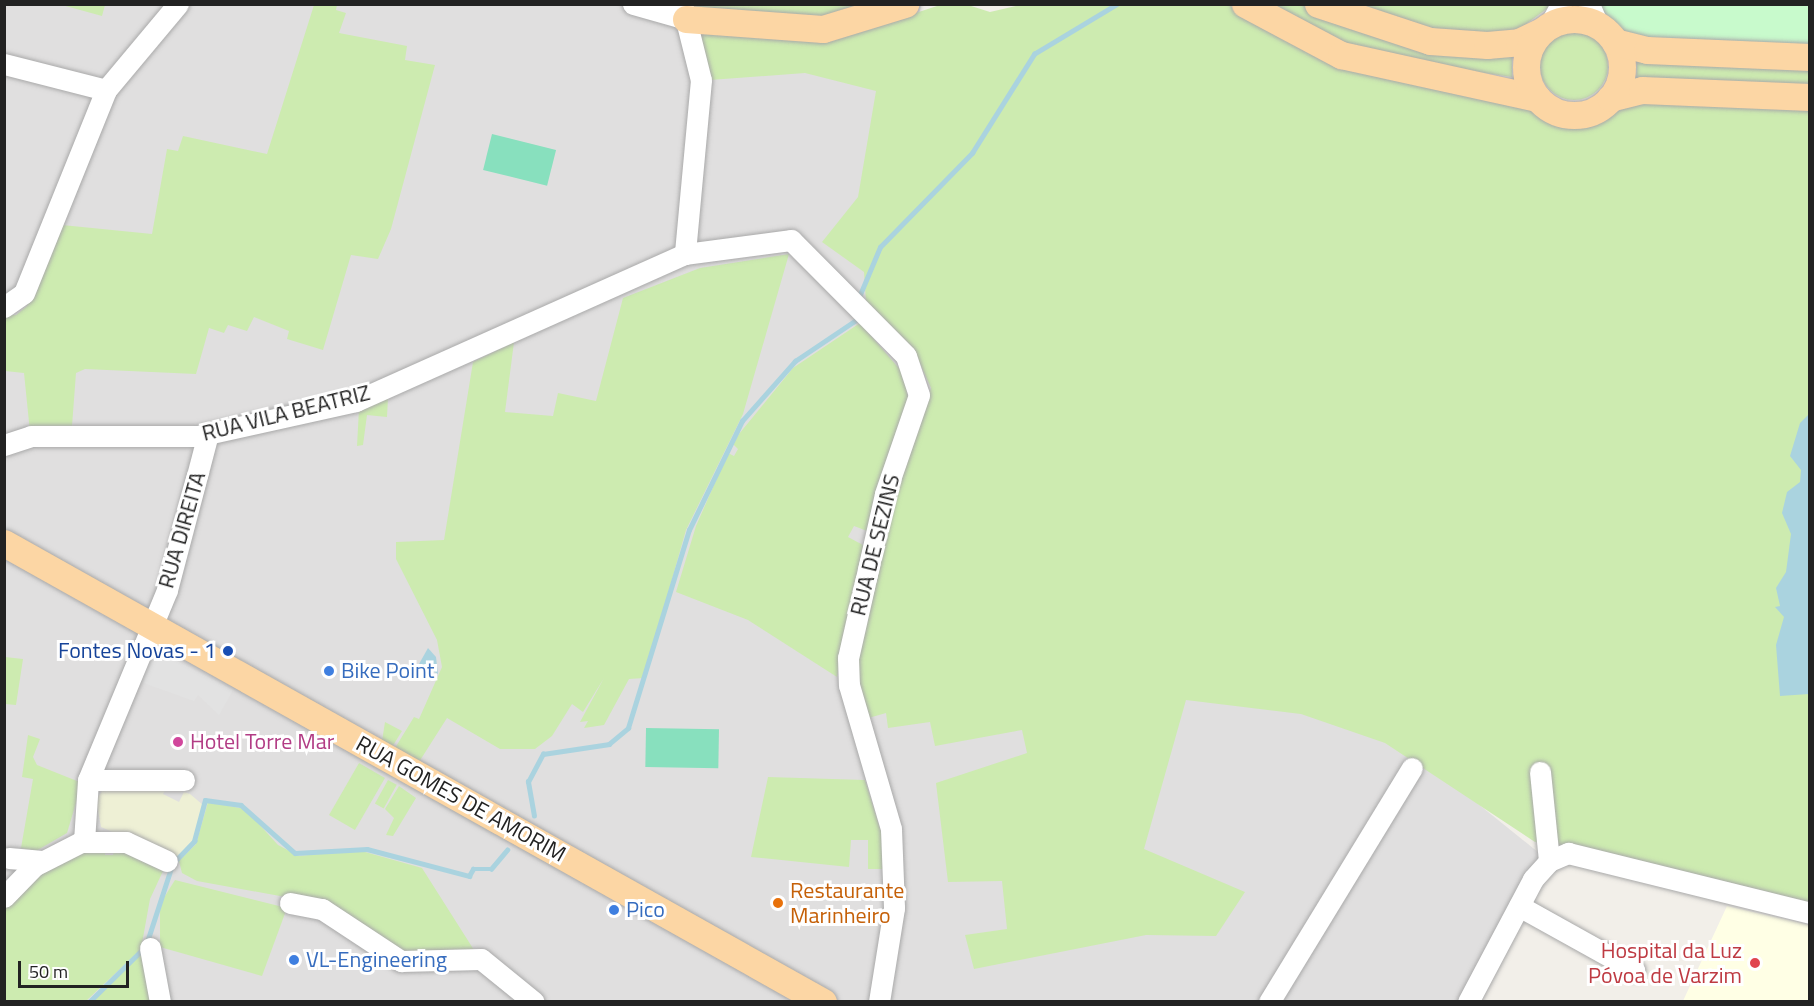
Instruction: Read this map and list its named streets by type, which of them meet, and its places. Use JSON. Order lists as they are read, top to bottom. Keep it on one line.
{"streets":{"main road":["RUA GOMES DE AMORIM"],"street":["RUA VILA BEATRIZ","RUA DIREITA","RUA DE SEZINS"]},"crossings":[["RUA VILA BEATRIZ","RUA DIREITA"],["RUA VILA BEATRIZ","RUA DE SEZINS"],["RUA DIREITA","RUA GOMES DE AMORIM"]],"places":["Fontes Novas - 1","Bike Point","Hotel Torre Mar","Restaurante Marinheiro","Pico","VL-Engineering","Hospital da Luz Póvoa de Varzim"],"scale_bar":"50 m"}
